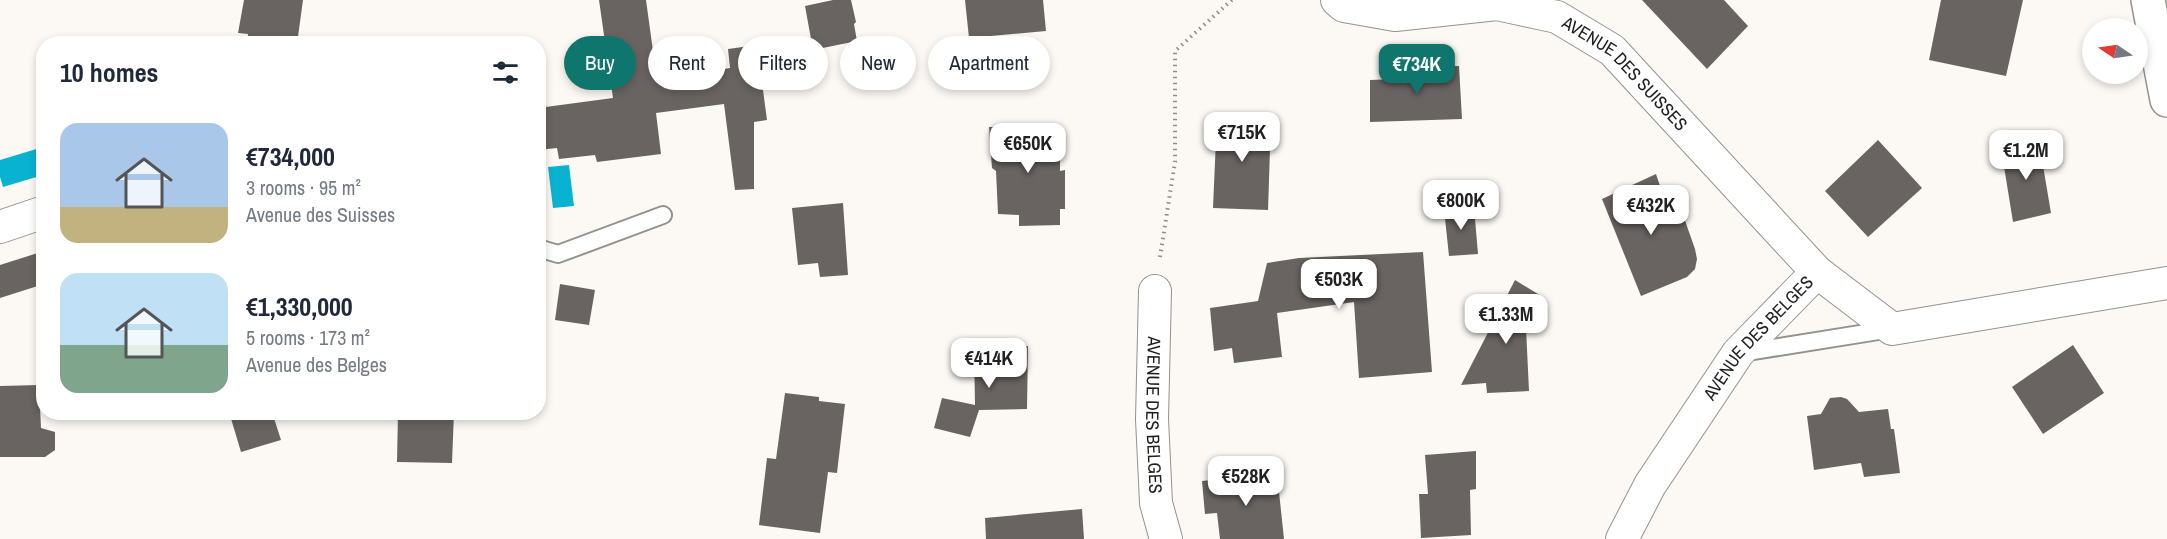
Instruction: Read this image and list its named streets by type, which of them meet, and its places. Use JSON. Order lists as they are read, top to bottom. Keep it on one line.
{"streets":{"street":["AVENUE DES SUISSES","AVENUE DES BELGES"]},"crossings":[["AVENUE DES SUISSES","AVENUE DES BELGES"]],"north":"left","page":{"chip":["Buy","Rent","Filters","New","Apartment"],"heading":"10 homes","price":["€734K","€715K","€650K","€1.2M","€800K","€432K","€503K","€1.33M","€414K","€528K"],"list":[{"name":"€734,000","note":"3 rooms · 95 m² · Avenue des Suisses"},{"name":"€1,330,000","note":"5 rooms · 173 m² · Avenue des Belges"}]}}
